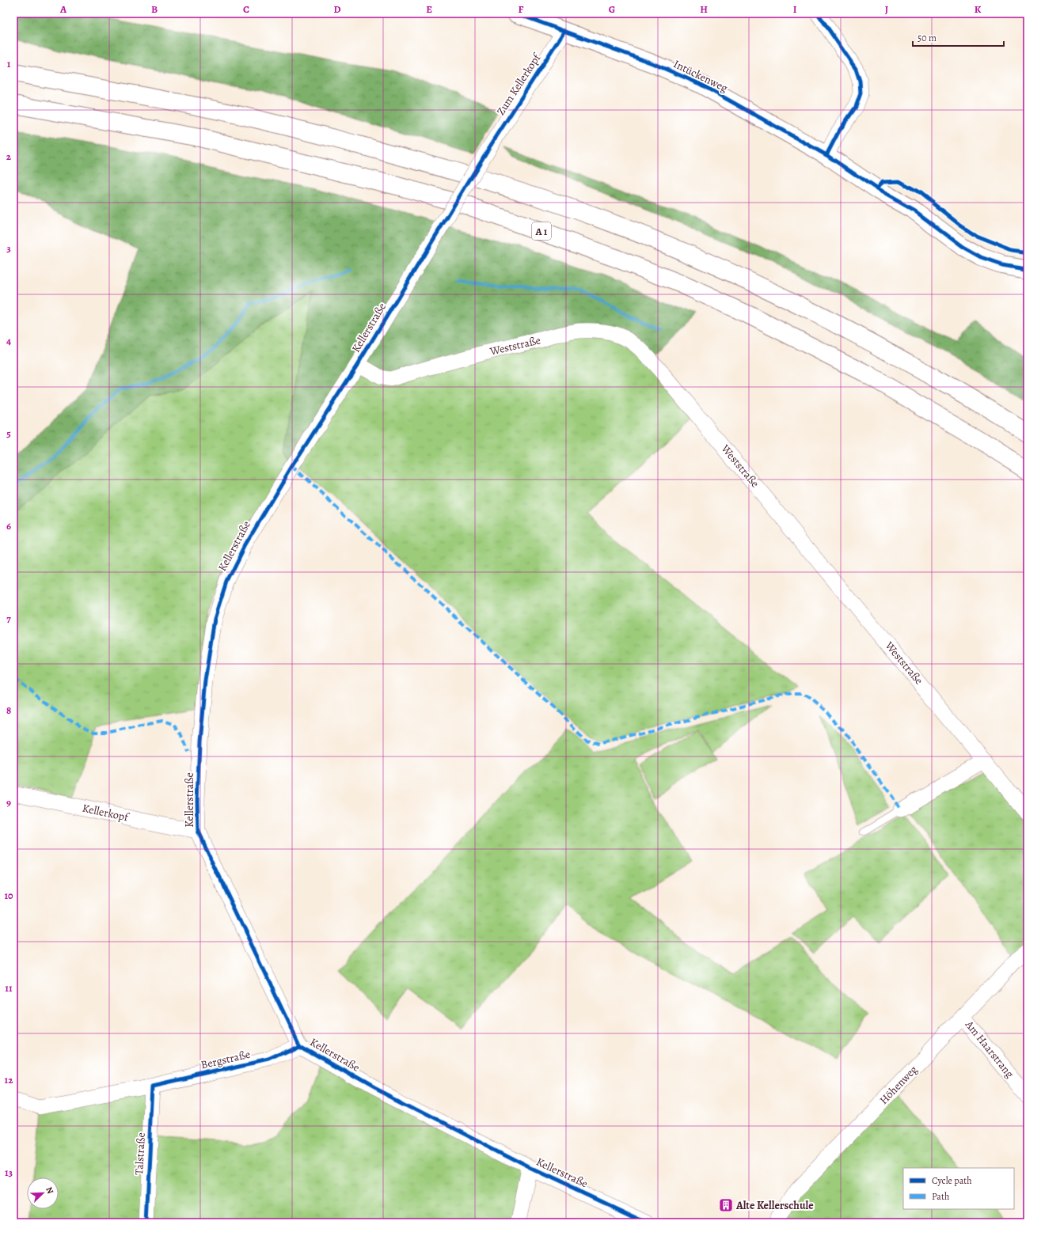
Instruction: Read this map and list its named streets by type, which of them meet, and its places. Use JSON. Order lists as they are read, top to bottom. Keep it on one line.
{"streets":{"main road":["Intückenweg","A 1"],"street":["Zum Kellerkopf","Kellerstraße","Weststraße","Kellerkopf","Am Haarstrang","Bergstraße","Höhenweg","Talstraße"]},"crossings":[["Intückenweg","Zum Kellerkopf"],["Zum Kellerkopf","Kellerstraße"],["Kellerstraße","Weststraße"],["Kellerstraße","Kellerkopf"],["Kellerstraße","Bergstraße"],["Am Haarstrang","Höhenweg"],["Bergstraße","Talstraße"]],"places":{"building":["Alte Kellerschule"]},"legend":["Cycle path","Path"],"scale_bar":"50 m","north":"top right","grid":{"columns":["A","B","C","D","E","F","G","H","I","J","K"],"rows":["1","2","3","4","5","6","7","8","9","10","11","12","13"]}}
